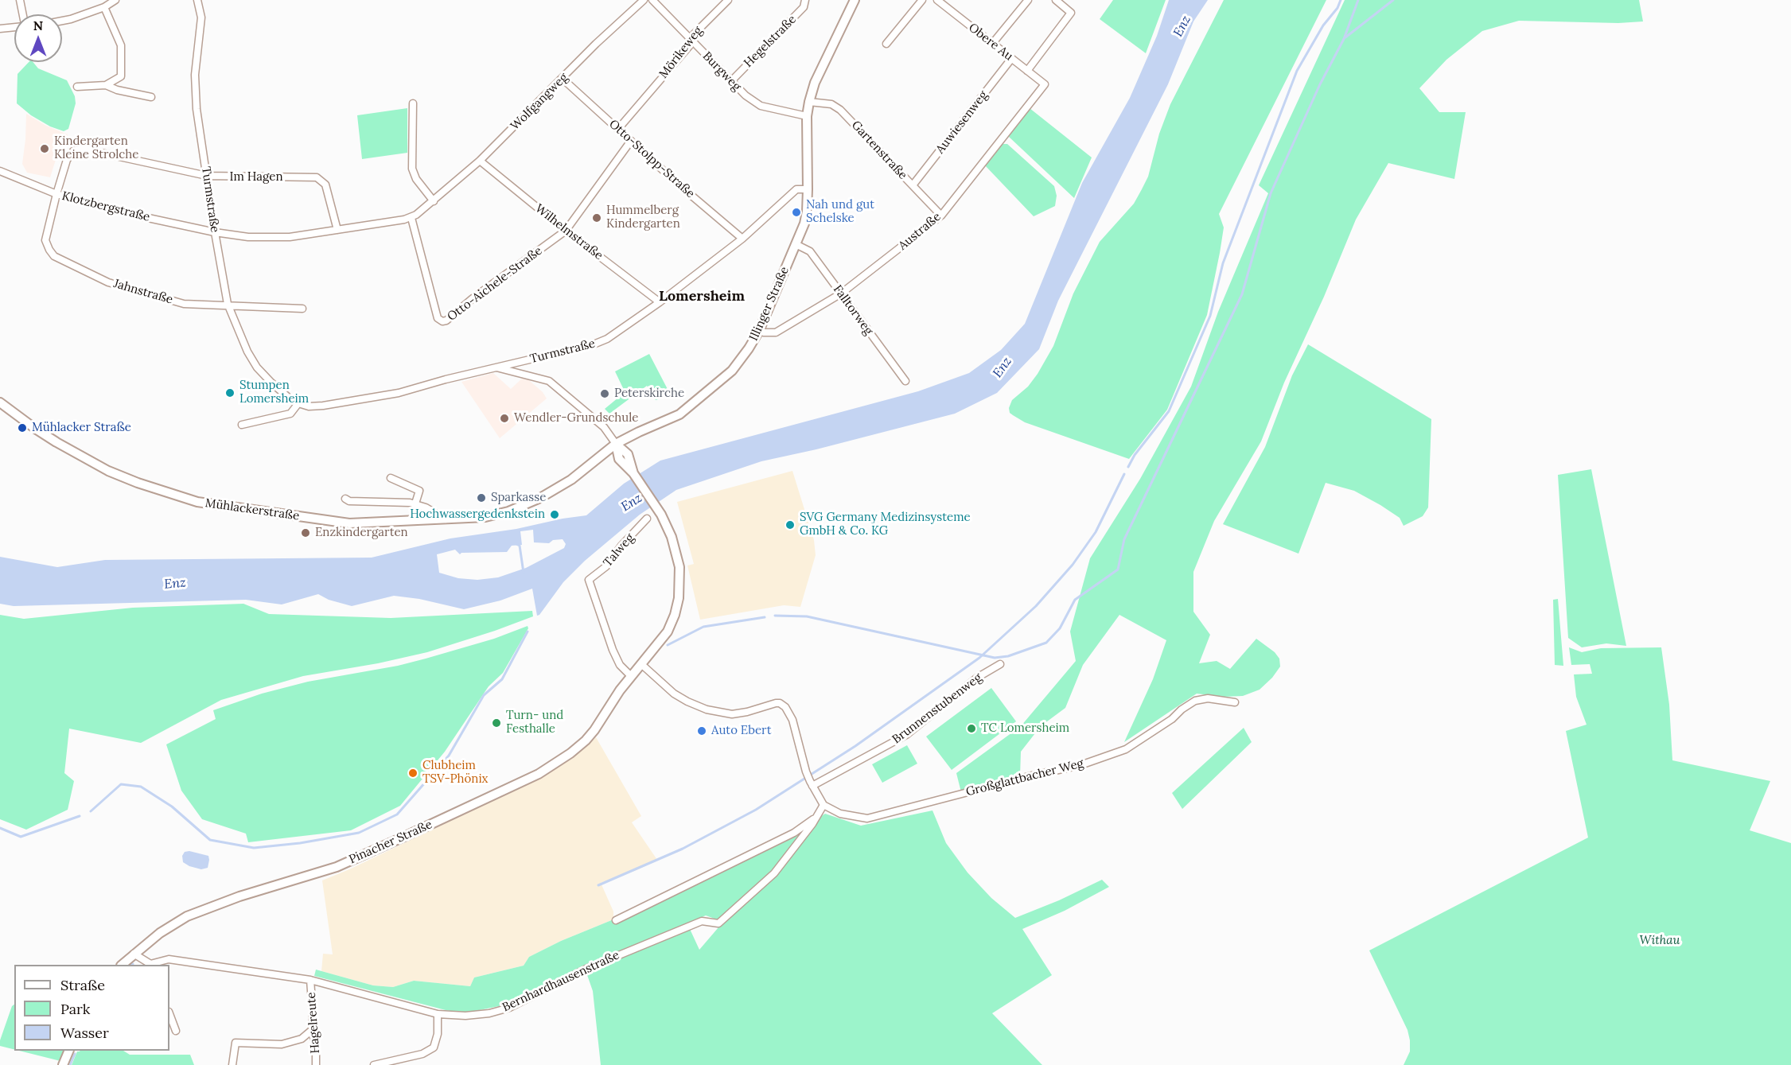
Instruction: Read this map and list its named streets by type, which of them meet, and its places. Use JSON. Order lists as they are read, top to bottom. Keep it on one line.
{"streets":{"street":["Hegelstraße","Obere Au","Mörikeweg","Burgweg","Wolfgangweg","Auwiesenweg","Gartenstraße","Otto-Stolpp-Straße","Im Hagen","Turmstraße","Klotzbergstraße","Austraße","Wilhelmstraße","Otto-Aichele-Straße","Jahnstraße","Illinger Straße","Falltorweg","Mühlackerstraße","Talweg","Brunnenstubenweg","Großglattbacher Weg","Pinacher Straße","Bernhardhausenstraße","Hagelreute"]},"crossings":[["Hegelstraße","Burgweg"],["Obere Au","Auwiesenweg"],["Obere Au","Austraße"],["Mörikeweg","Burgweg"],["Mörikeweg","Otto-Stolpp-Straße"],["Burgweg","Illinger Straße"],["Wolfgangweg","Otto-Stolpp-Straße"],["Wolfgangweg","Im Hagen"],["Wolfgangweg","Turmstraße"],["Wolfgangweg","Klotzbergstraße"],["Wolfgangweg","Wilhelmstraße"],["Wolfgangweg","Otto-Aichele-Straße"],["Auwiesenweg","Gartenstraße"],["Gartenstraße","Austraße"],["Gartenstraße","Illinger Straße"],["Otto-Stolpp-Straße","Turmstraße"],["Im Hagen","Turmstraße"],["Im Hagen","Klotzbergstraße"],["Im Hagen","Jahnstraße"],["Turmstraße","Klotzbergstraße"],["Turmstraße","Wilhelmstraße"],["Turmstraße","Jahnstraße"],["Turmstraße","Illinger Straße"],["Klotzbergstraße","Jahnstraße"],["Austraße","Illinger Straße"],["Austraße","Falltorweg"],["Wilhelmstraße","Otto-Aichele-Straße"],["Illinger Straße","Falltorweg"],["Illinger Straße","Mühlackerstraße"],["Illinger Straße","Pinacher Straße"],["Talweg","Pinacher Straße"],["Großglattbacher Weg","Bernhardhausenstraße"],["Pinacher Straße","Bernhardhausenstraße"],["Bernhardhausenstraße","Hagelreute"]],"districts":["Lomersheim"],"water":["Enz"],"parks":["Withau"],"places":["Kindergarten Kleine Strolche","Nah und gut Schelske","Hummelberg Kindergarten","Stumpen Lomersheim","Peterskirche","Wendler-Grundschule","Mühlacker Straße","Sparkasse","Hochwassergedenkstein","SVG Germany Medizinsysteme GmbH & Co. KG","Enzkindergarten","Turn- und Festhalle","TC Lomersheim","Auto Ebert","Clubheim TSV-Phönix"],"legend":["Straße","Park","Wasser"],"north":"top"}
